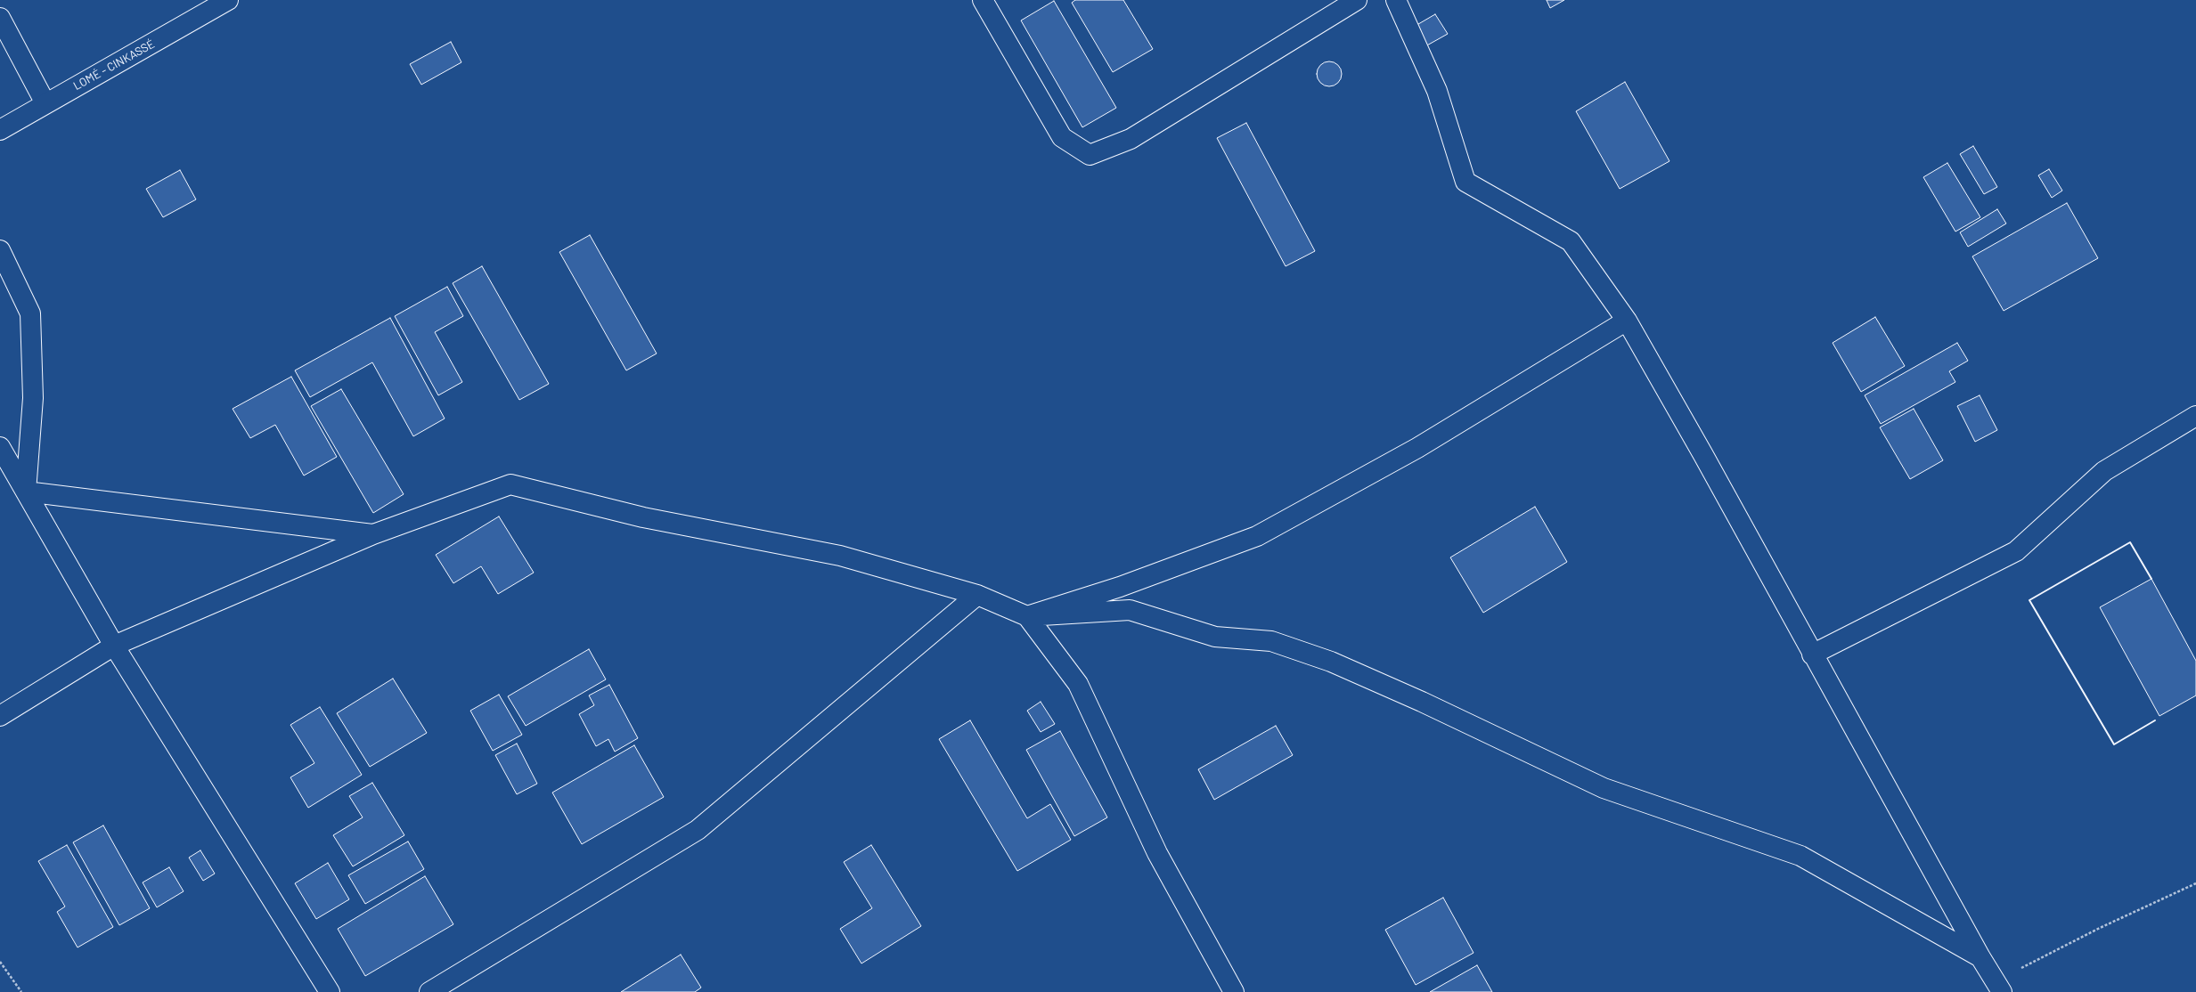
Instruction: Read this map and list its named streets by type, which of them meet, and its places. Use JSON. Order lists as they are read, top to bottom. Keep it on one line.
{"streets":{"main road":["LOMÉ - CINKASSÉ"]}}
